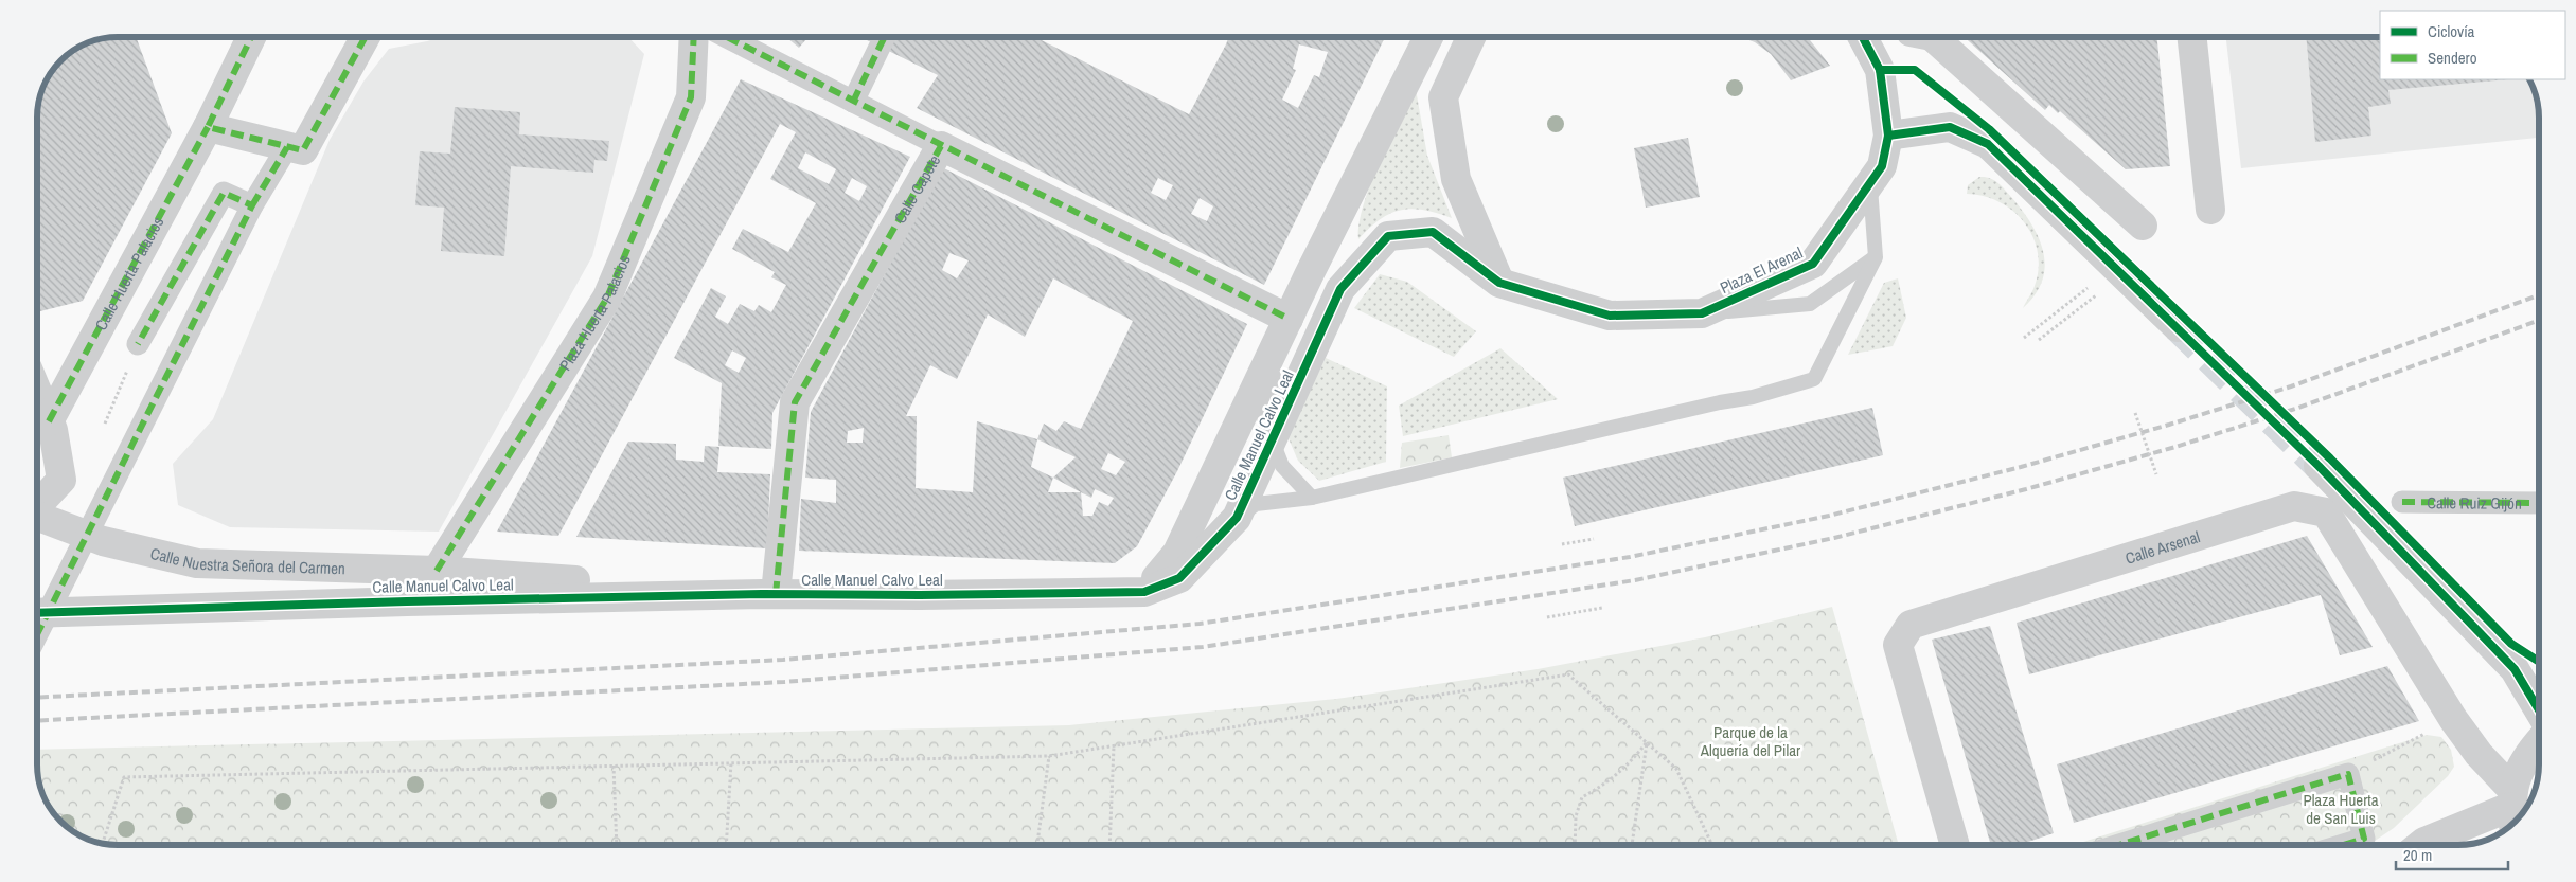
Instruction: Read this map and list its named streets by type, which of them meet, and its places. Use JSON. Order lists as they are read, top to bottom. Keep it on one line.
{"streets":{"street":["Calle Capote","Plaza El Arenal","Calle Huerta Palacios","Plaza Huerta Palacios","Calle Manuel Calvo Leal","Calle Ruiz Gijón","Calle Arsenal","Calle Nuestra Señora del Carmen"]},"crossings":[["Calle Capote","Calle Manuel Calvo Leal"],["Calle Capote","Calle Nuestra Señora del Carmen"],["Plaza El Arenal","Calle Manuel Calvo Leal"],["Plaza Huerta Palacios","Calle Manuel Calvo Leal"],["Plaza Huerta Palacios","Calle Nuestra Señora del Carmen"],["Calle Manuel Calvo Leal","Calle Nuestra Señora del Carmen"]],"parks":["Parque de la Alquería del Pilar","Plaza Huerta de San Luis"],"legend":["Ciclovía","Sendero"],"scale_bar":"20 m"}
